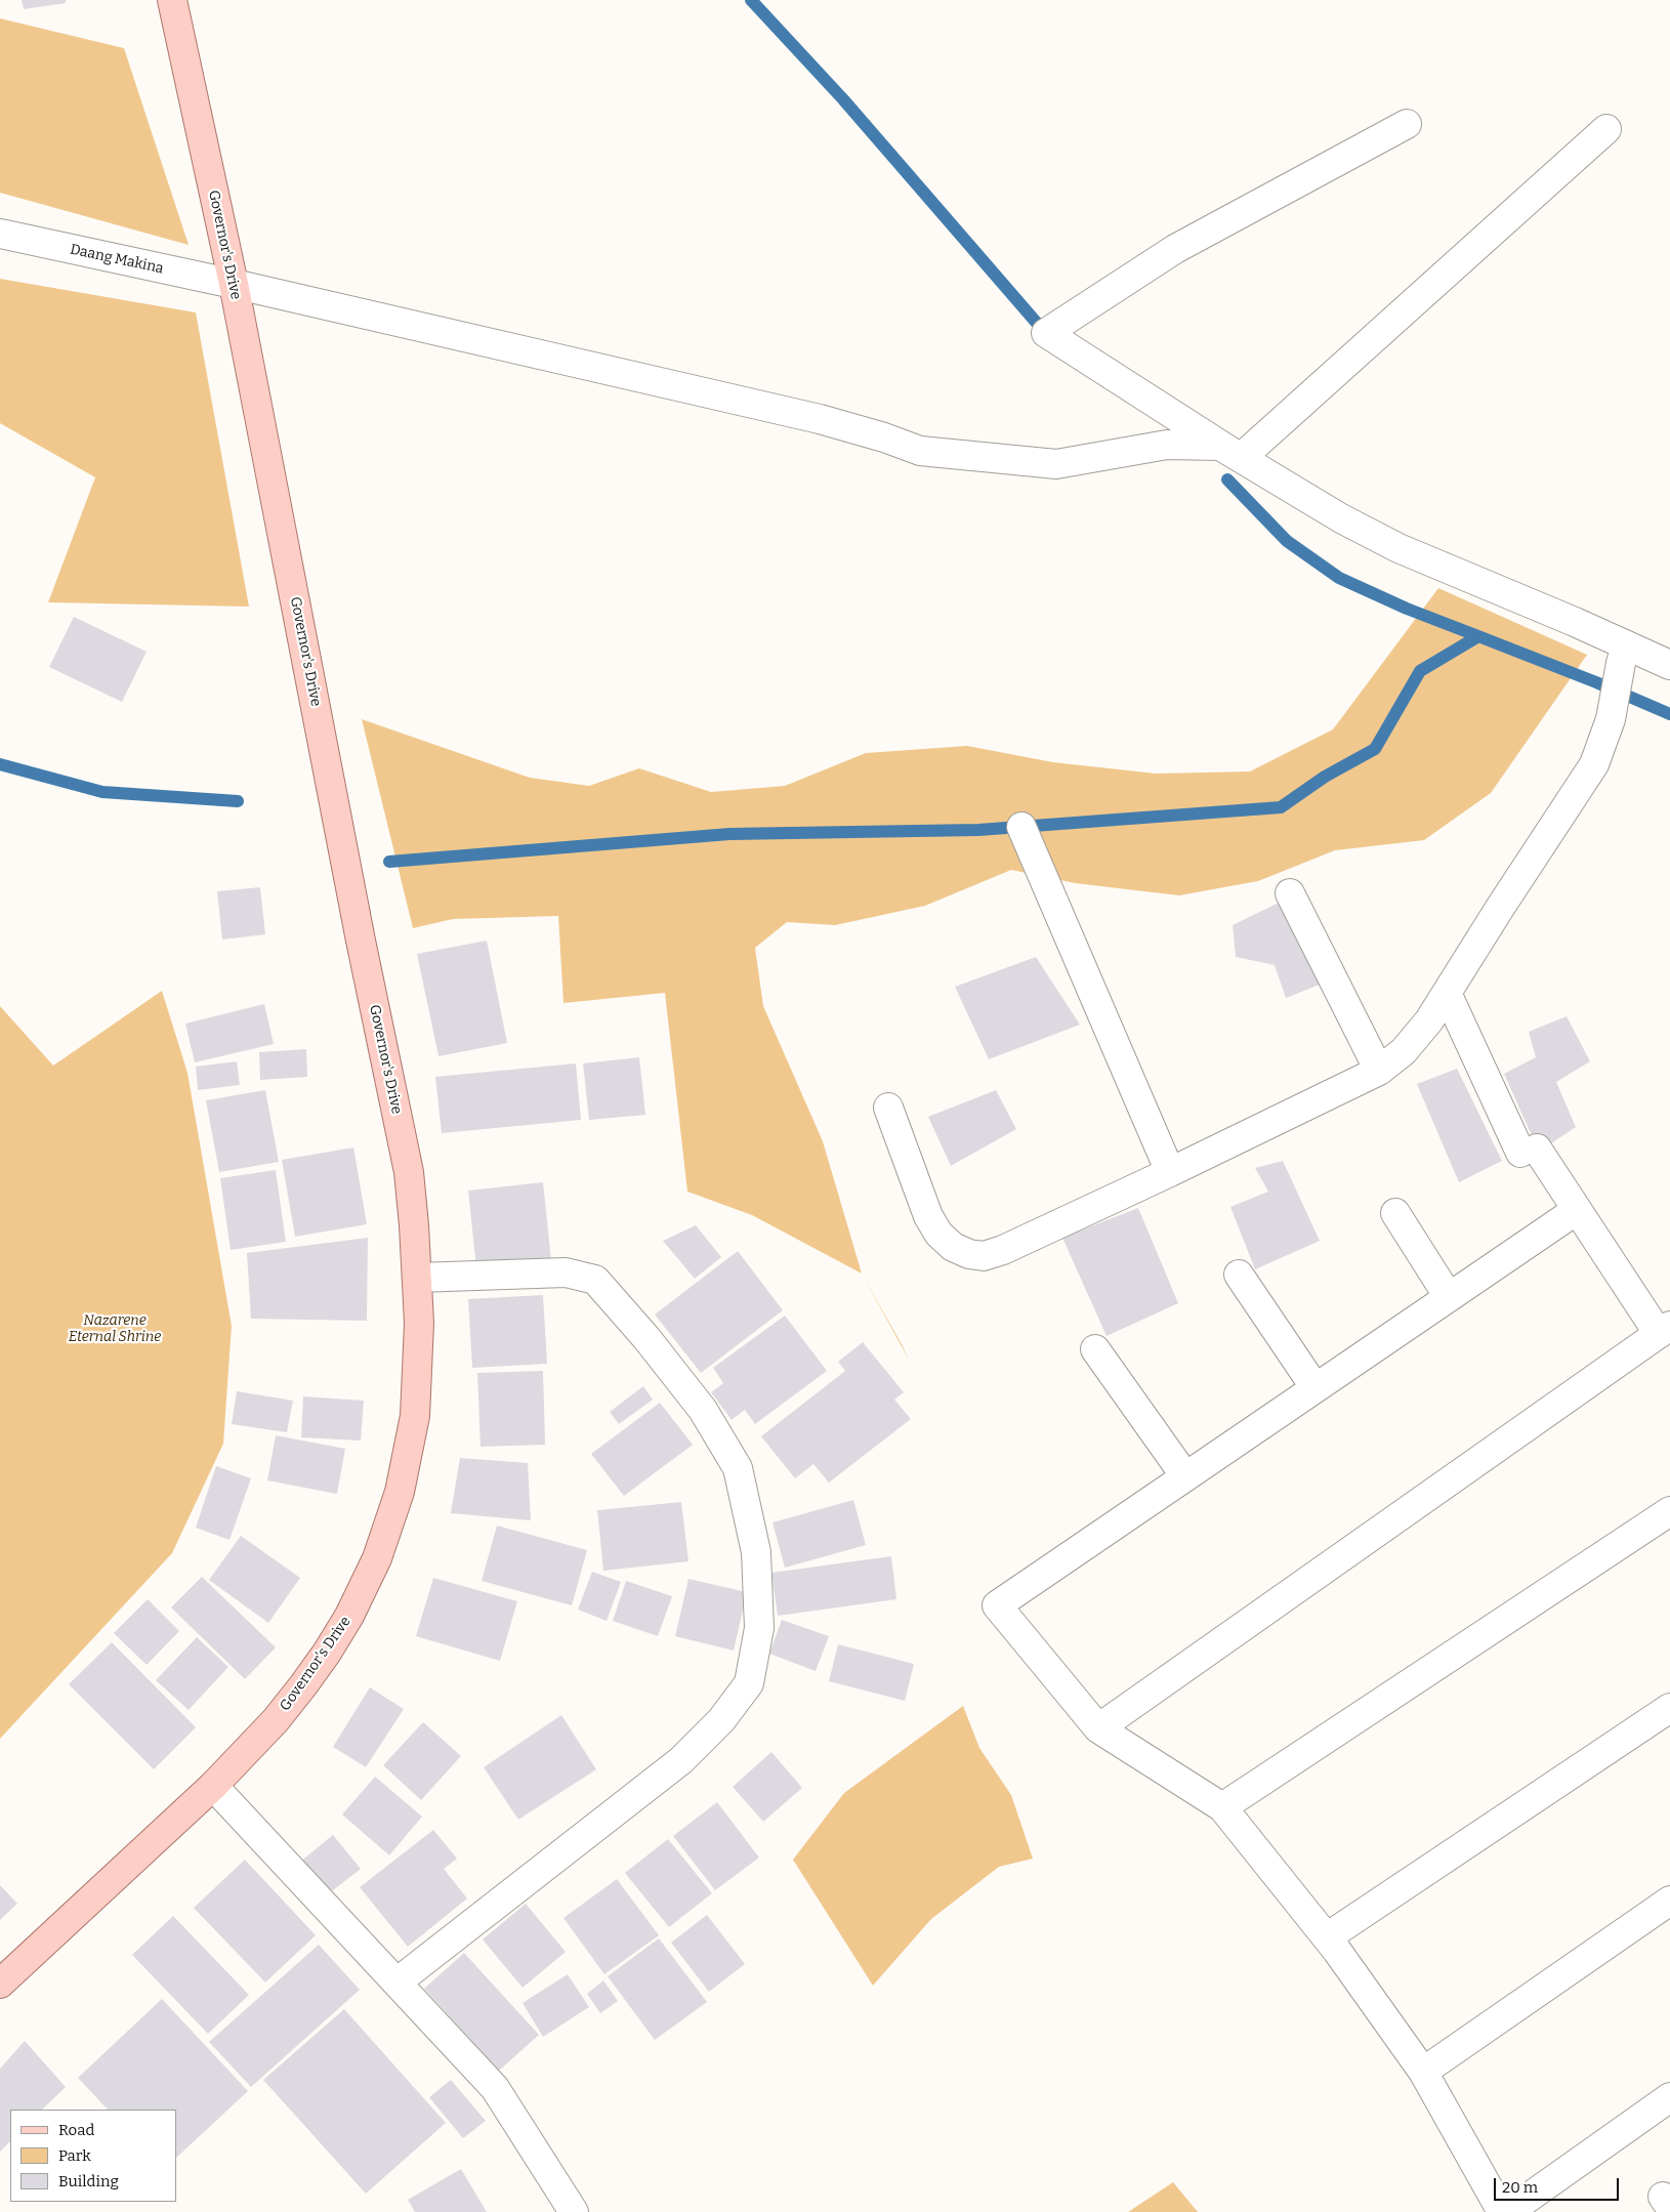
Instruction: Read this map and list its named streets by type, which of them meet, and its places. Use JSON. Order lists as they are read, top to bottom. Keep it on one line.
{"streets":{"main road":["Governor's Drive"],"street":["Daang Makina"]},"crossings":[["Governor's Drive","Daang Makina"]],"parks":["Nazarene Eternal Shrine"],"legend":["Road","Park","Building"],"scale_bar":"20 m"}
